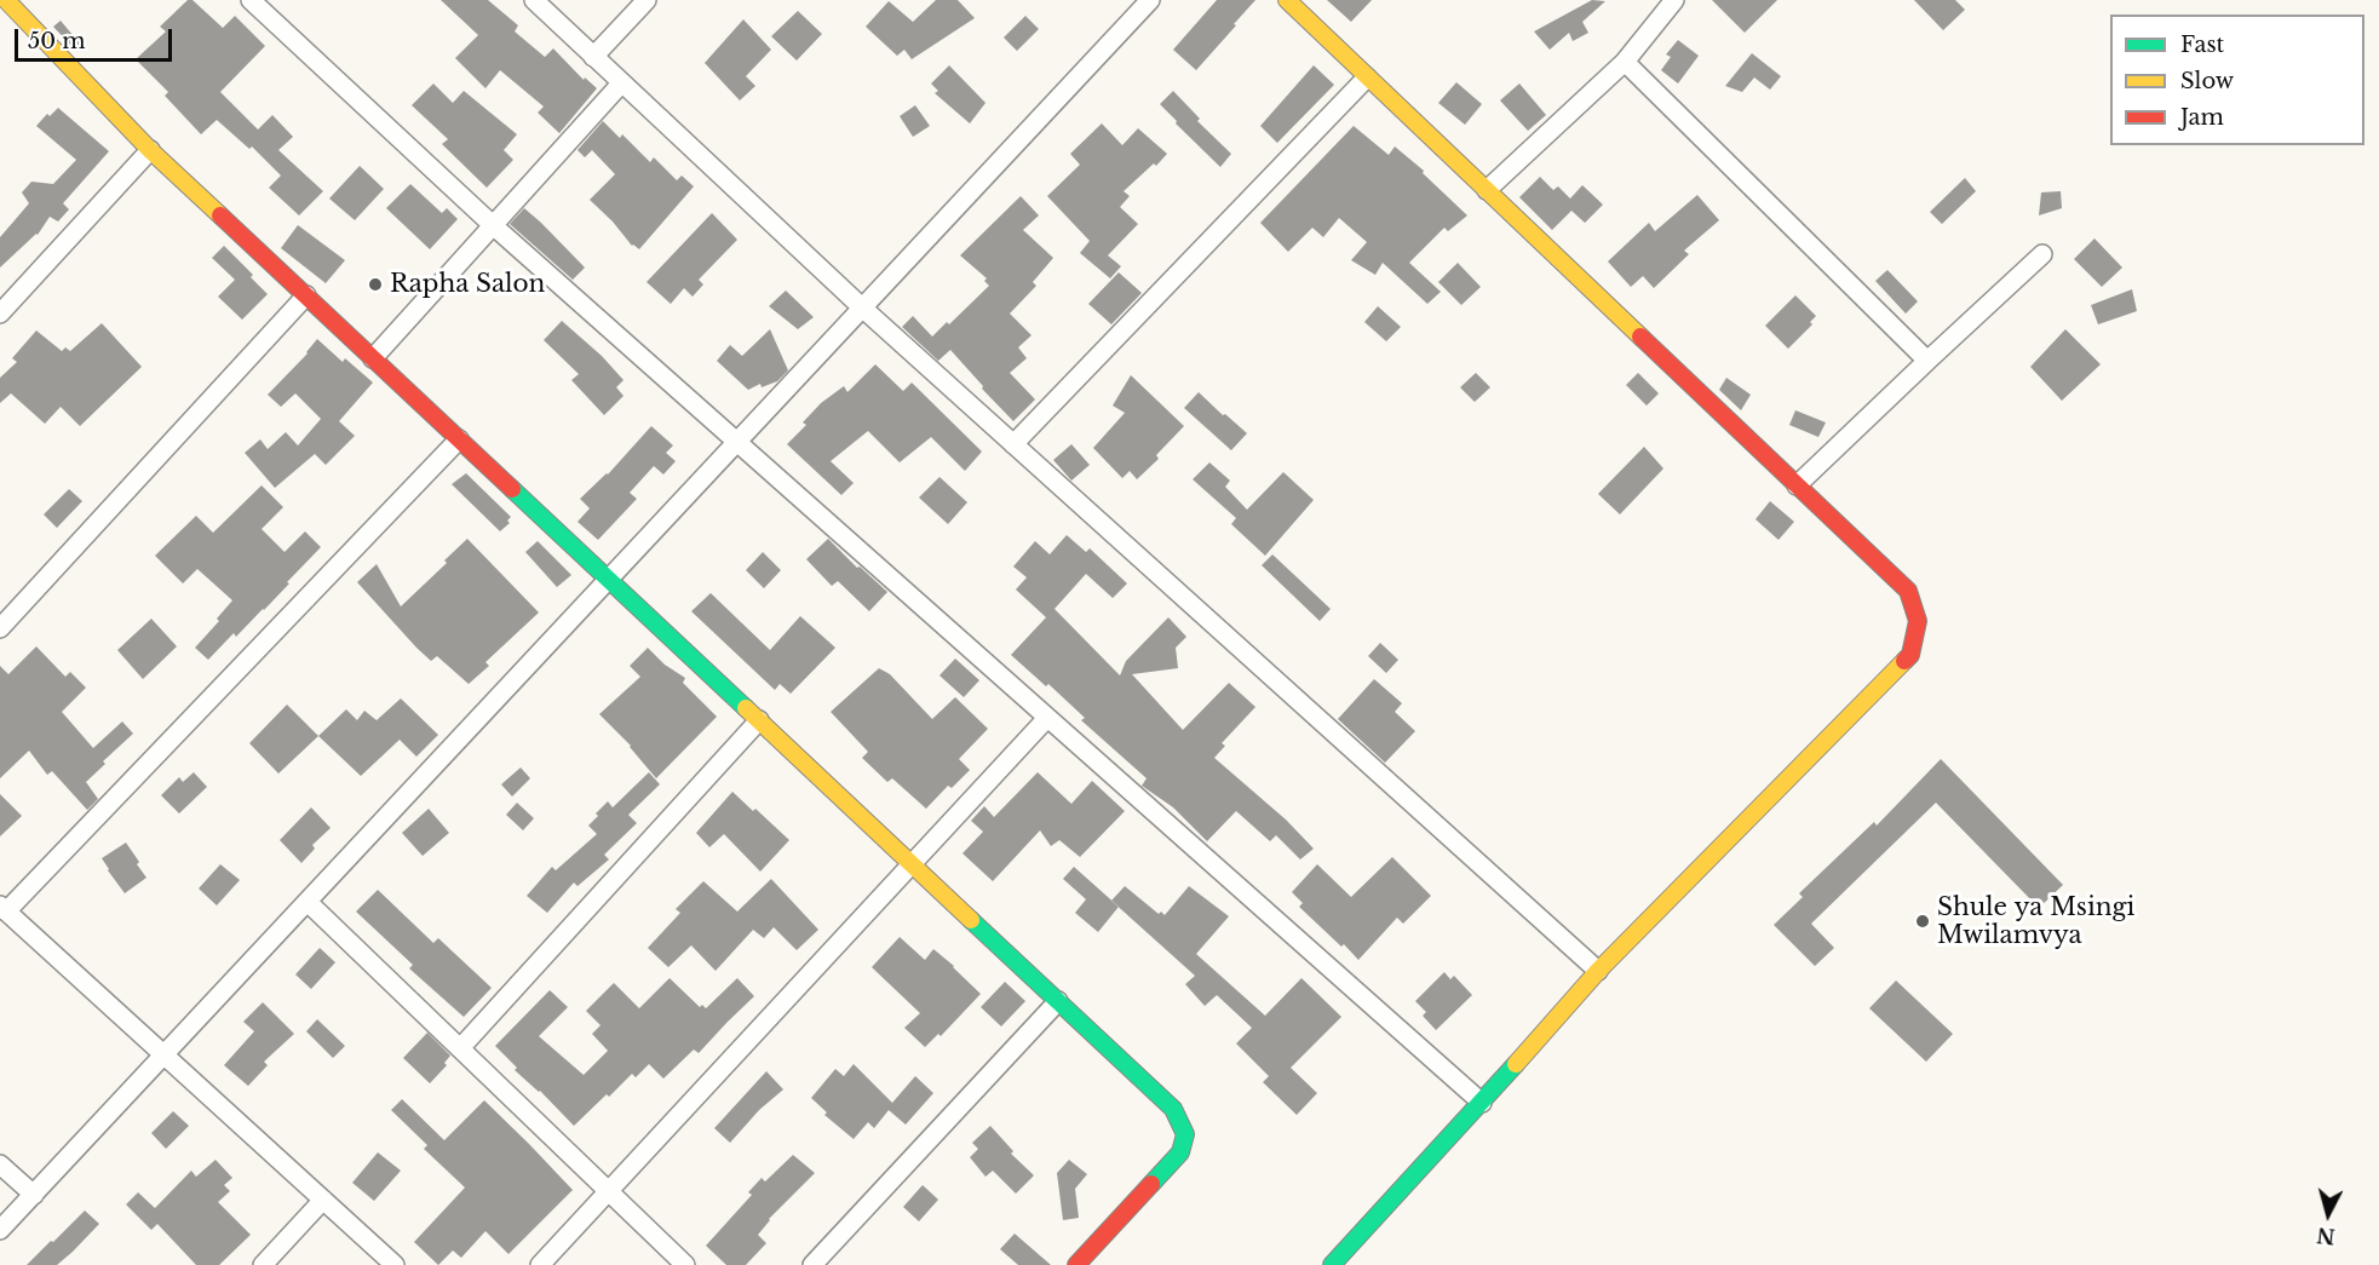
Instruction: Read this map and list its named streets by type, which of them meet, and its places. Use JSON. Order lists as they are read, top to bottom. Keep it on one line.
{"places":["Rapha Salon","Shule ya Msingi Mwilamvya"],"legend":["Fast","Slow","Jam"],"scale_bar":"50 m","north":"bottom"}
